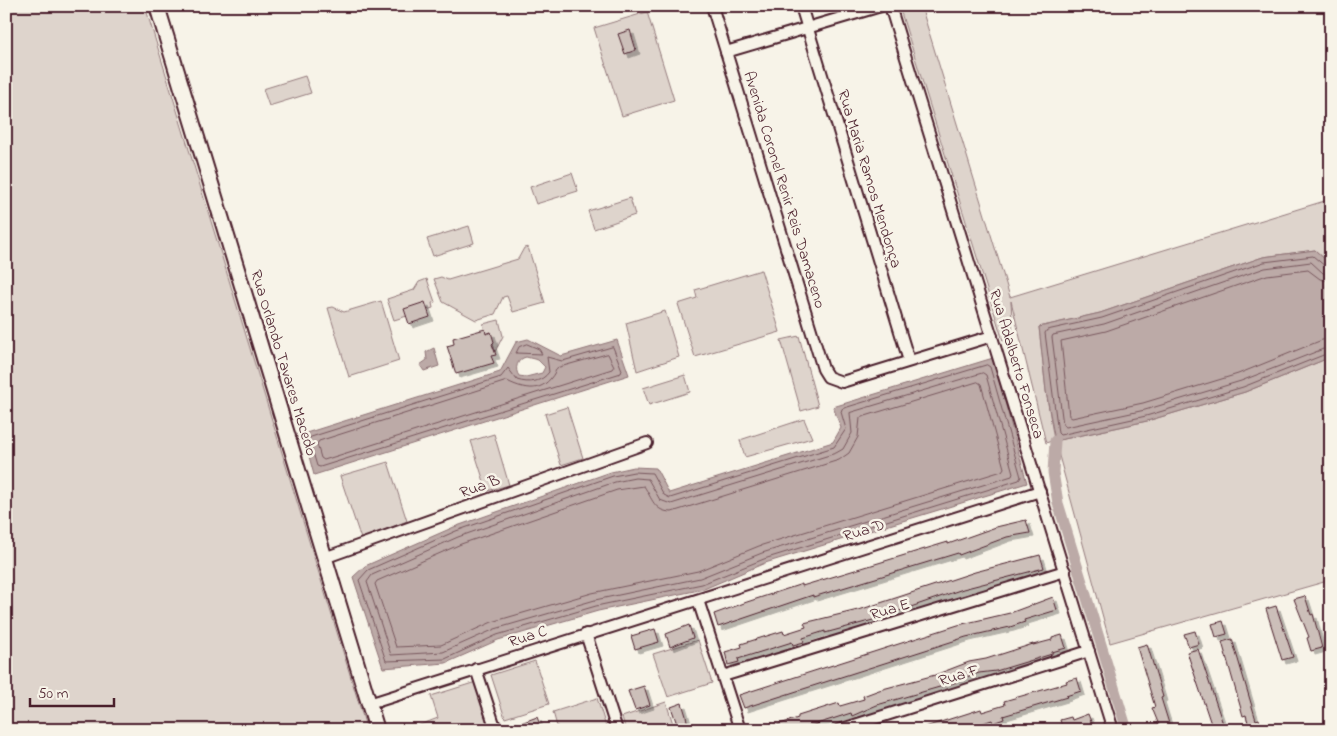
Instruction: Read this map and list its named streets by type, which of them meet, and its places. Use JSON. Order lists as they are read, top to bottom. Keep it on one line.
{"streets":{"street":["Rua Maria Ramos Mendonça","Avenida Coronel Renir Reis Damaceno","Rua Orlando Tavares Macedo","Rua Adalberto Fonseca","Rua B","Rua D","Rua E","Rua C","Rua F"]},"crossings":[["Rua Maria Ramos Mendonça","Avenida Coronel Renir Reis Damaceno"],["Rua Orlando Tavares Macedo","Rua B"],["Rua Orlando Tavares Macedo","Rua C"],["Rua Adalberto Fonseca","Rua D"],["Rua Adalberto Fonseca","Rua E"],["Rua Adalberto Fonseca","Rua F"],["Rua D","Rua C"]],"scale_bar":"50 m"}
